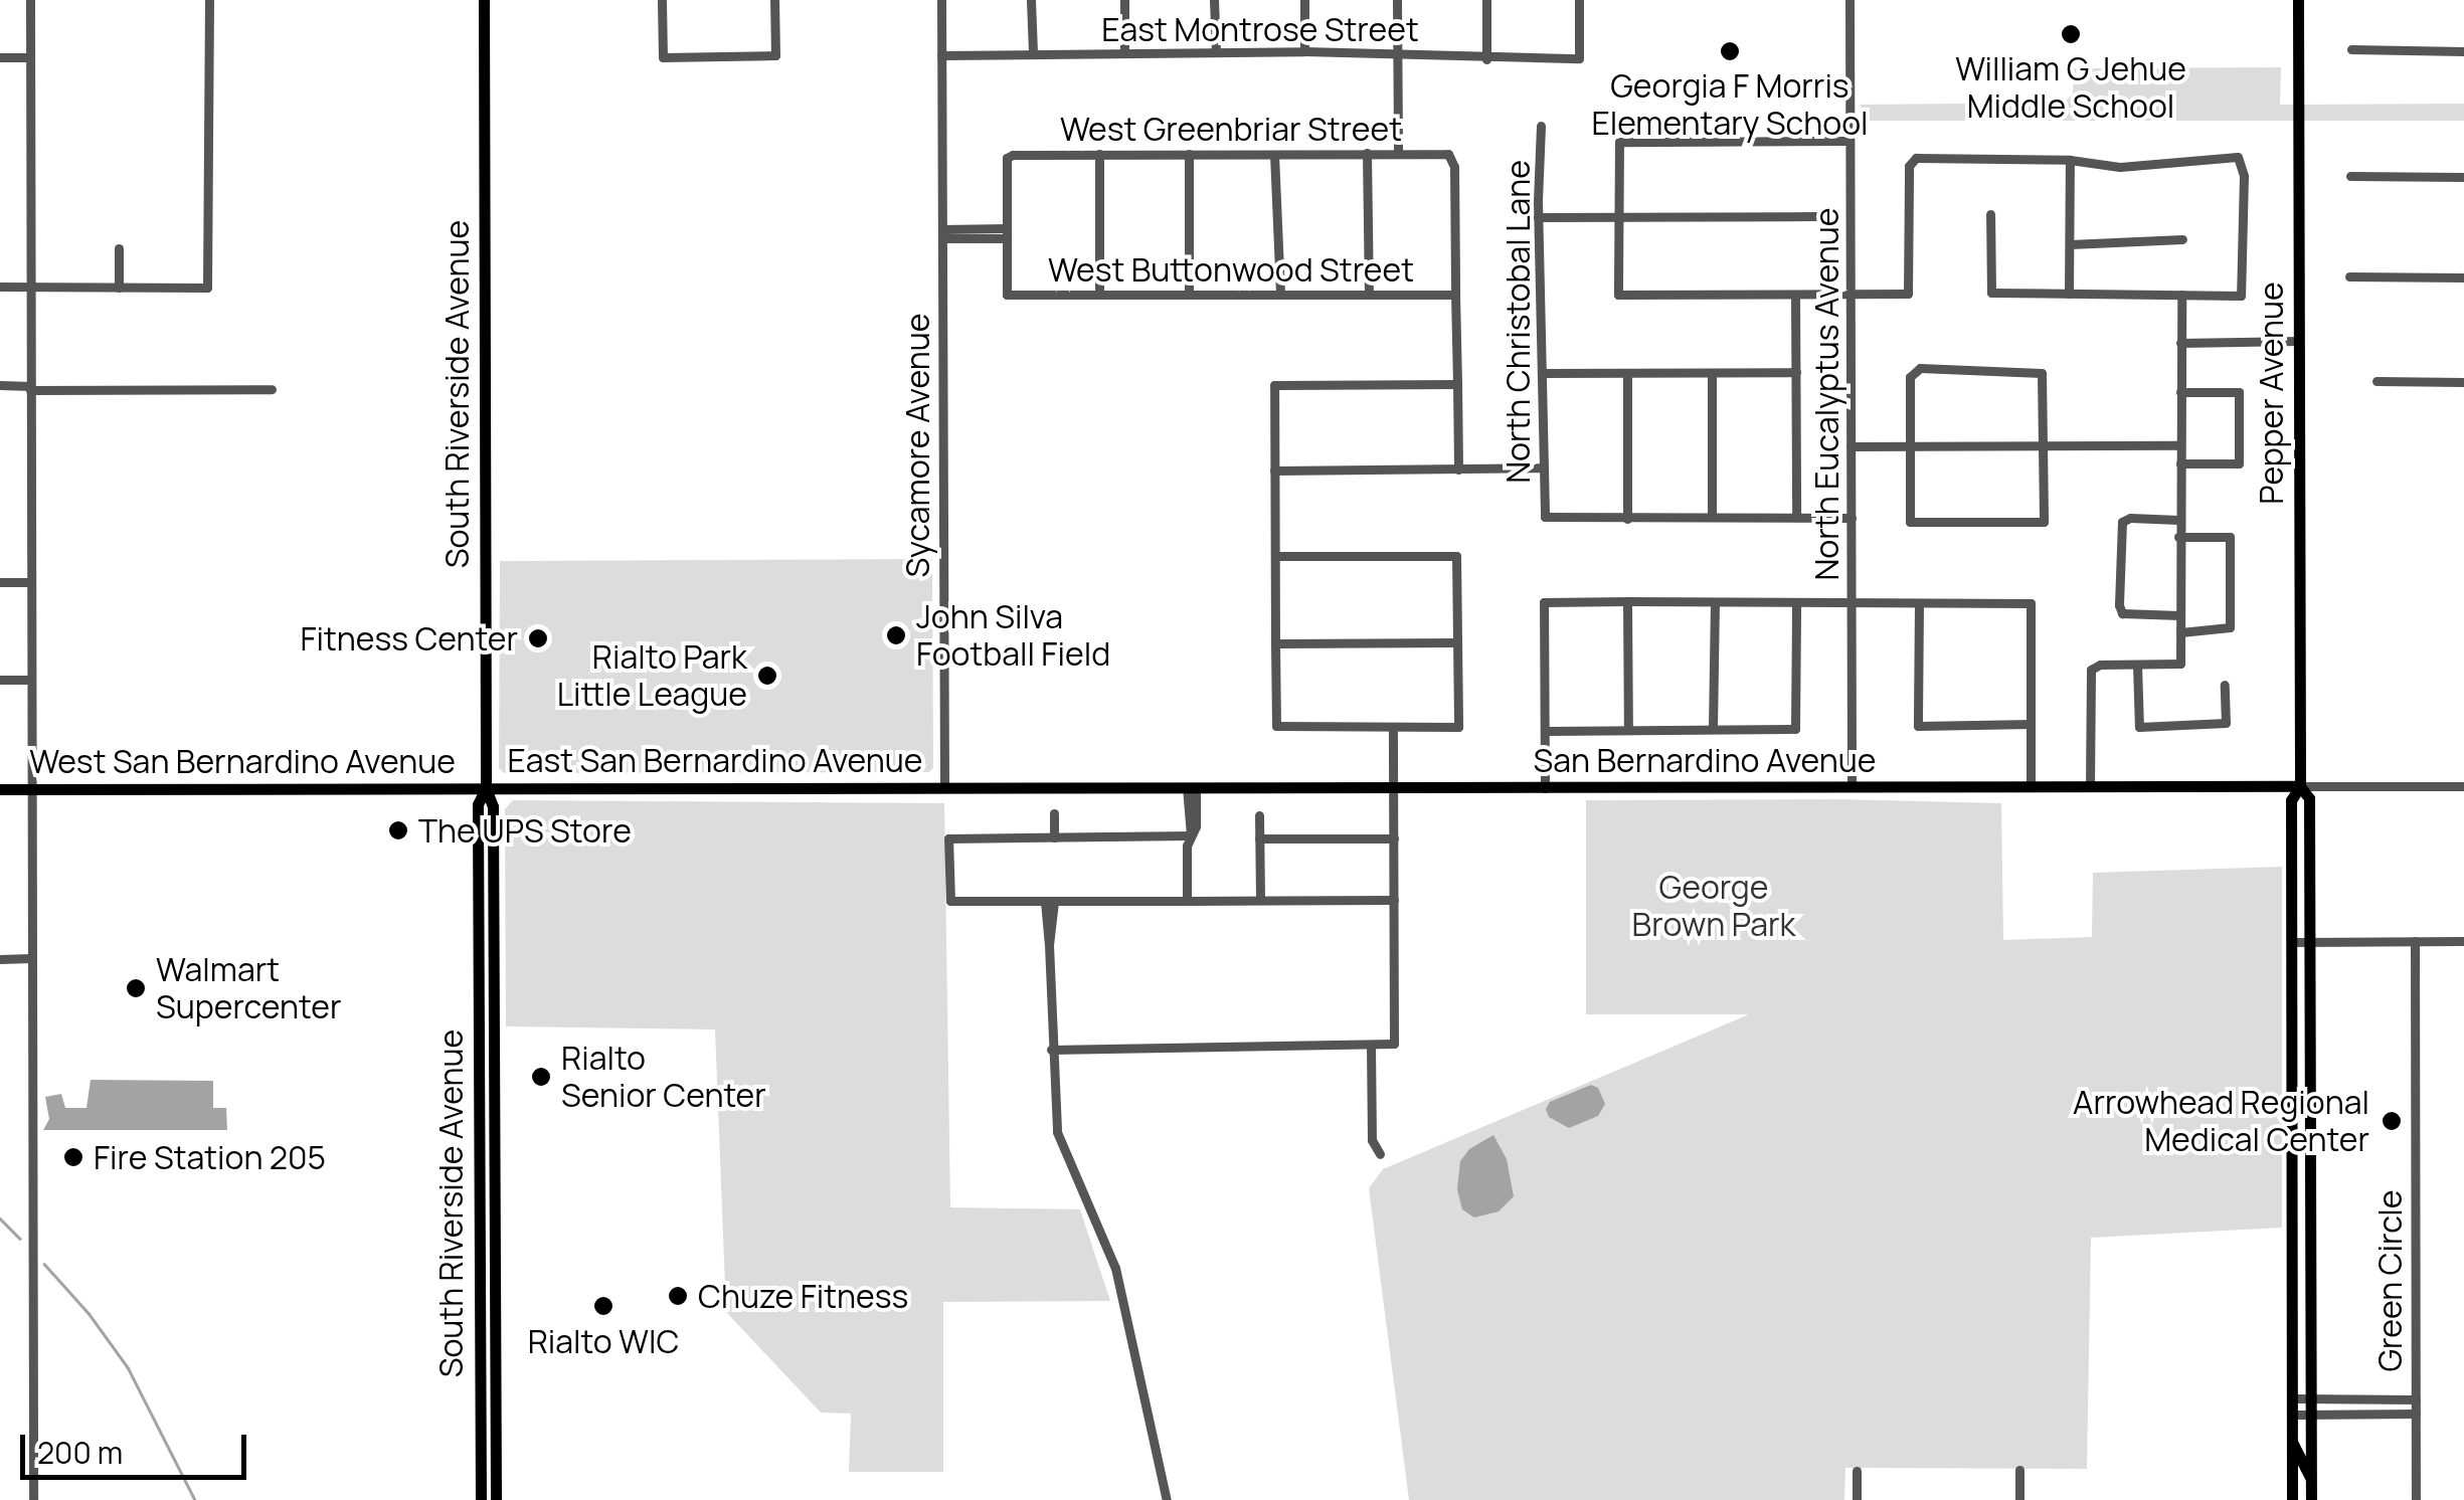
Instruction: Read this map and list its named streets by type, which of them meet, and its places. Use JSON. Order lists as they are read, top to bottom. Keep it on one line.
{"streets":{"main road":["Pepper Avenue","South Riverside Avenue","East San Bernardino Avenue","San Bernardino Avenue","West San Bernardino Avenue"],"street":["East Montrose Street","West Greenbriar Street","West Buttonwood Street","North Christobal Lane","North Eucalyptus Avenue","Sycamore Avenue","Green Circle"]},"crossings":[["East Montrose Street","Sycamore Avenue"],["West Greenbriar Street","West Buttonwood Street"],["Pepper Avenue","San Bernardino Avenue"],["South Riverside Avenue","East San Bernardino Avenue"],["South Riverside Avenue","West San Bernardino Avenue"],["North Eucalyptus Avenue","San Bernardino Avenue"],["Sycamore Avenue","East San Bernardino Avenue"],["Sycamore Avenue","San Bernardino Avenue"],["East San Bernardino Avenue","San Bernardino Avenue"],["East San Bernardino Avenue","West San Bernardino Avenue"]],"parks":["George Brown Park"],"places":["William G Jehue Middle School","Georgia F Morris Elementary School","John Silva Football Field","Fitness Center","Rialto Park Little League","The UPS Store","Walmart Supercenter","Rialto Senior Center","Arrowhead Regional Medical Center","Fire Station 205","Chuze Fitness","Rialto WIC"],"scale_bar":"200 m"}
